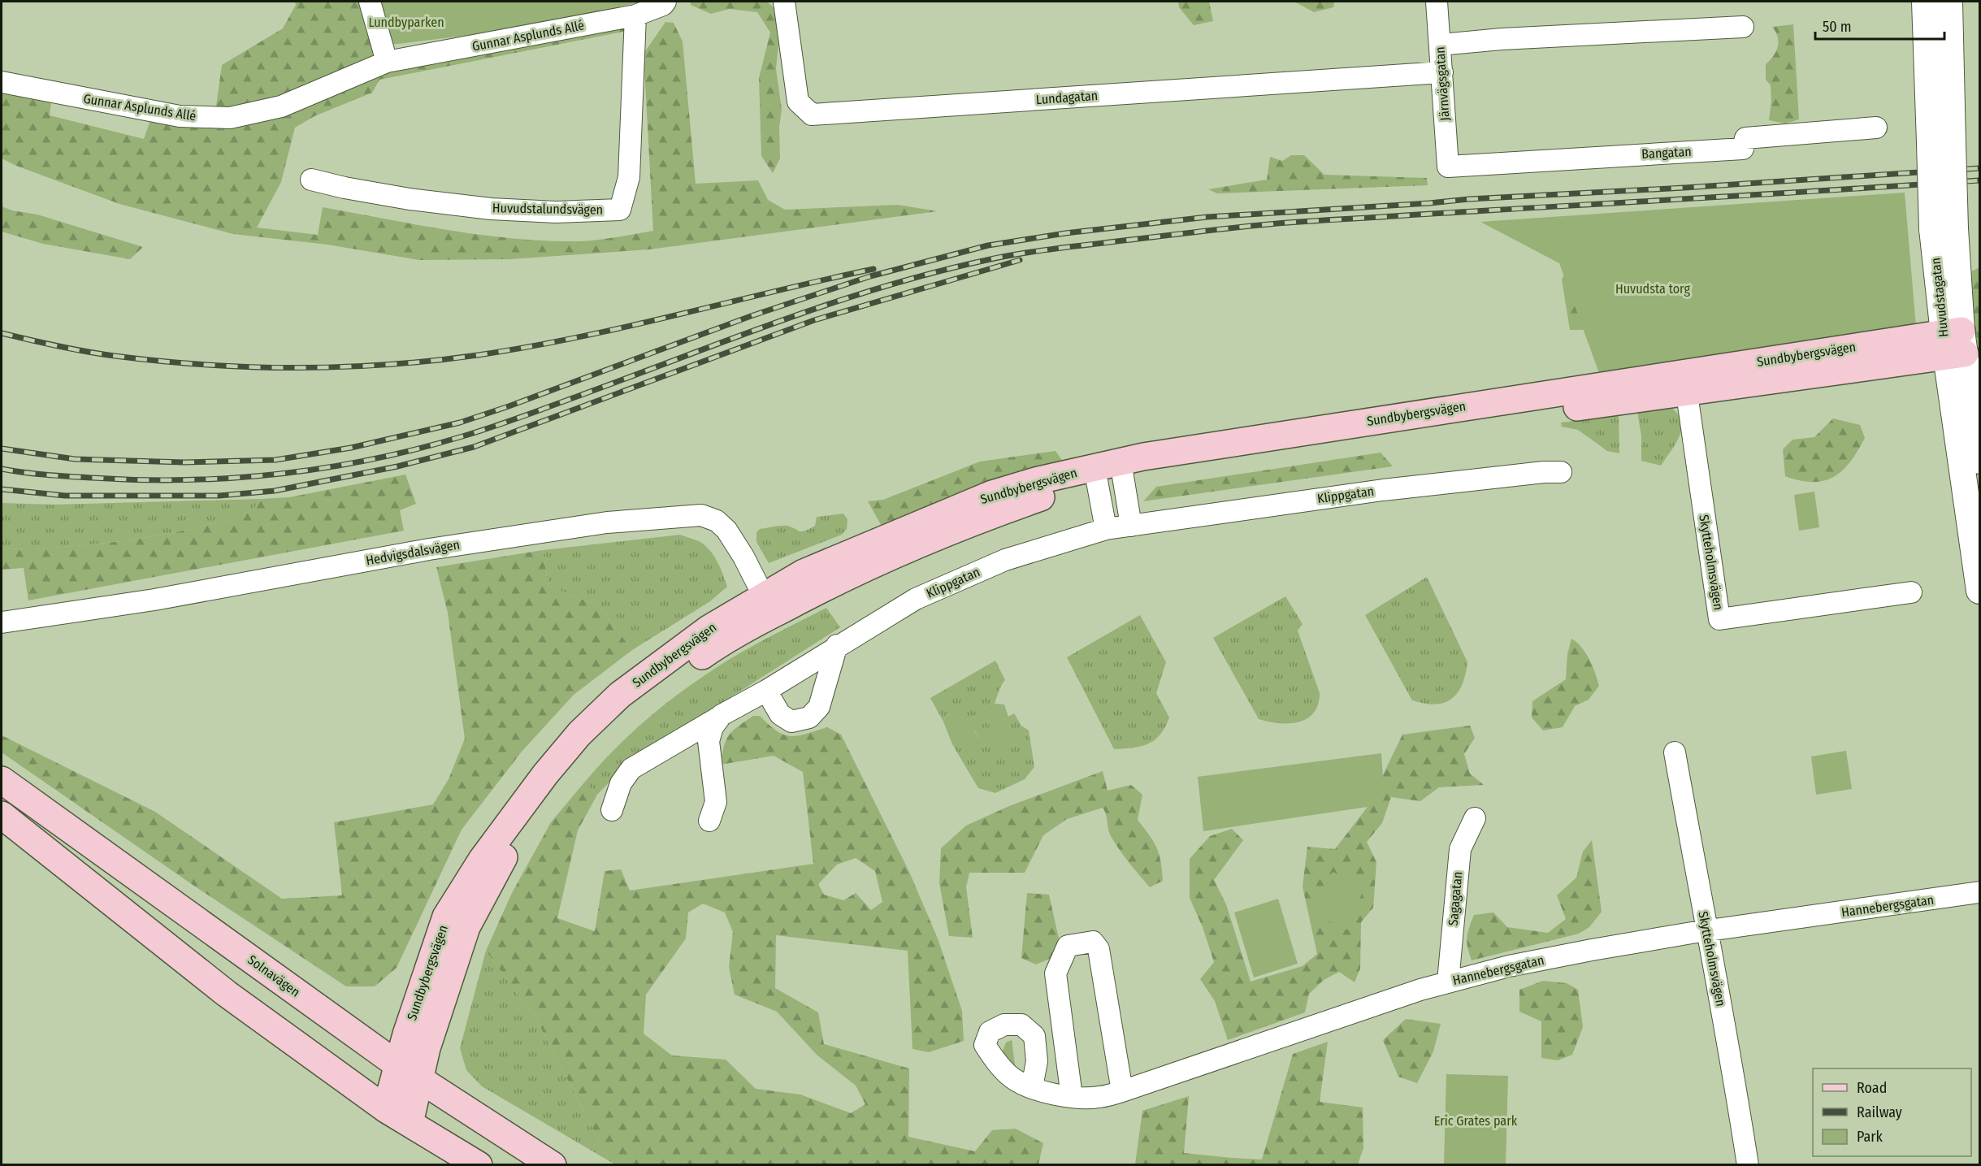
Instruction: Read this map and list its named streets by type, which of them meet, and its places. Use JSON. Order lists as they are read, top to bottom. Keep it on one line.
{"streets":{"main road":["Sundbybergsvägen","Solnavägen"],"street":["Gunnar Asplunds Allé","Järnvägsgatan","Lundagatan","Bangatan","Huvudstalundsvägen","Huvudstagatan","Klippgatan","Hedvigsdalsvägen","Skytteholmsvägen","Sagagatan","Hannebergsgatan"]},"crossings":[["Gunnar Asplunds Allé","Huvudstalundsvägen"],["Järnvägsgatan","Lundagatan"],["Järnvägsgatan","Bangatan"],["Huvudstagatan","Sundbybergsvägen"],["Sundbybergsvägen","Hedvigsdalsvägen"],["Sundbybergsvägen","Skytteholmsvägen"],["Sundbybergsvägen","Solnavägen"],["Skytteholmsvägen","Hannebergsgatan"],["Sagagatan","Hannebergsgatan"]],"parks":["Lundbyparken","Huvudsta torg","Eric Grates park"],"legend":["Road","Railway","Park"],"scale_bar":"50 m"}
